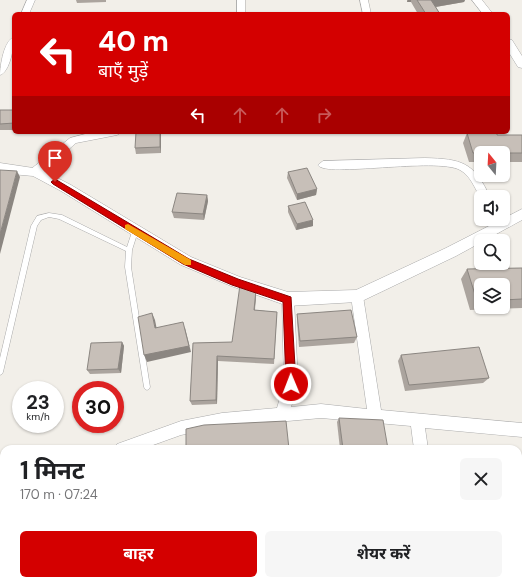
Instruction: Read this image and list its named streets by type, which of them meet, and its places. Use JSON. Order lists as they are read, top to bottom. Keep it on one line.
{"north":"top","page":{"turn":["40 m","बाएँ मुड़ें"],"speed":"23 km/h","limit":"30","heading":["1 मिनट","170 m · 07:24"],"buttons":["बाहर","शेयर करें"]}}
